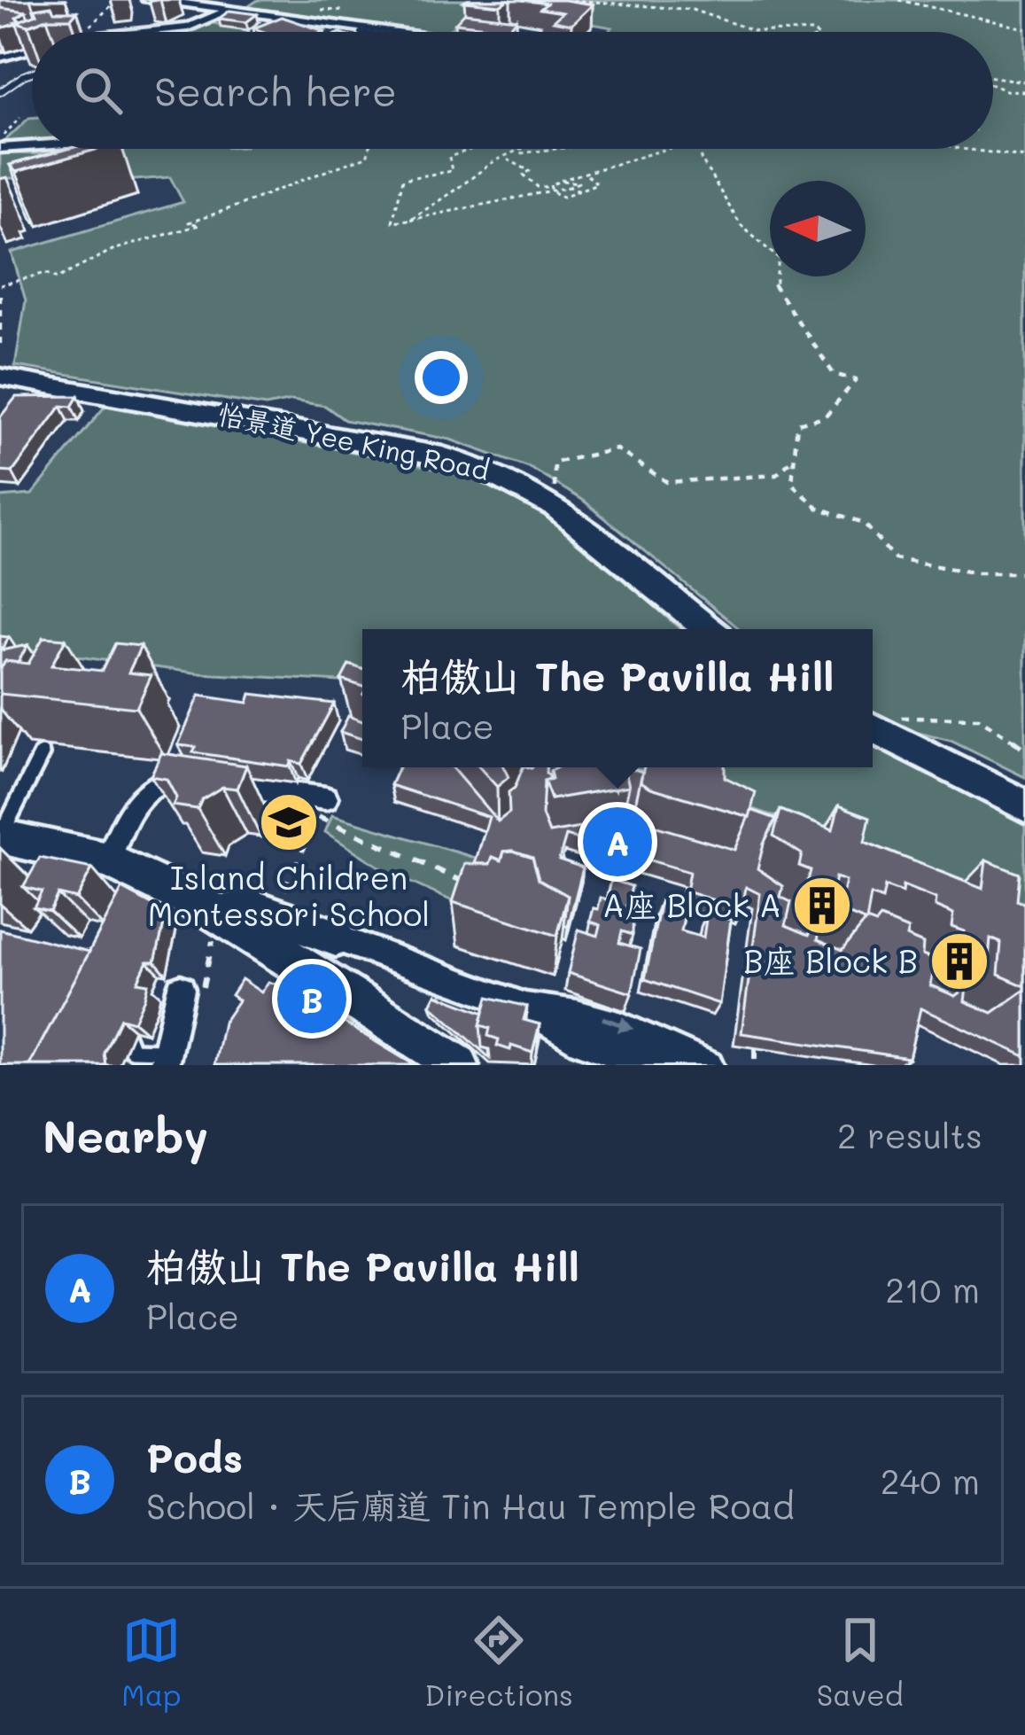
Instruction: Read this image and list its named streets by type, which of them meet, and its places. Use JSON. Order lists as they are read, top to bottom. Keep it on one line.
{"streets":{"street":["怡景道 Yee King Road"]},"places":{"school or university":["Island Children Montessori School"],"building":["A座 Block A","B座 Block B"]},"north":"left","page":{"search":"Search here","popup":["柏傲山 The Pavilla Hill","Place"],"pins":["A","B"],"heading":["Nearby","2 results"],"list":[{"mark":"A","name":"柏傲山 The Pavilla Hill","note":"Place","value":"210 m"},{"mark":"B","name":"Pods","note":"School · 天后廟道 Tin Hau Temple Road","value":"240 m"}],"nav":["Map","Directions","Saved"]}}
